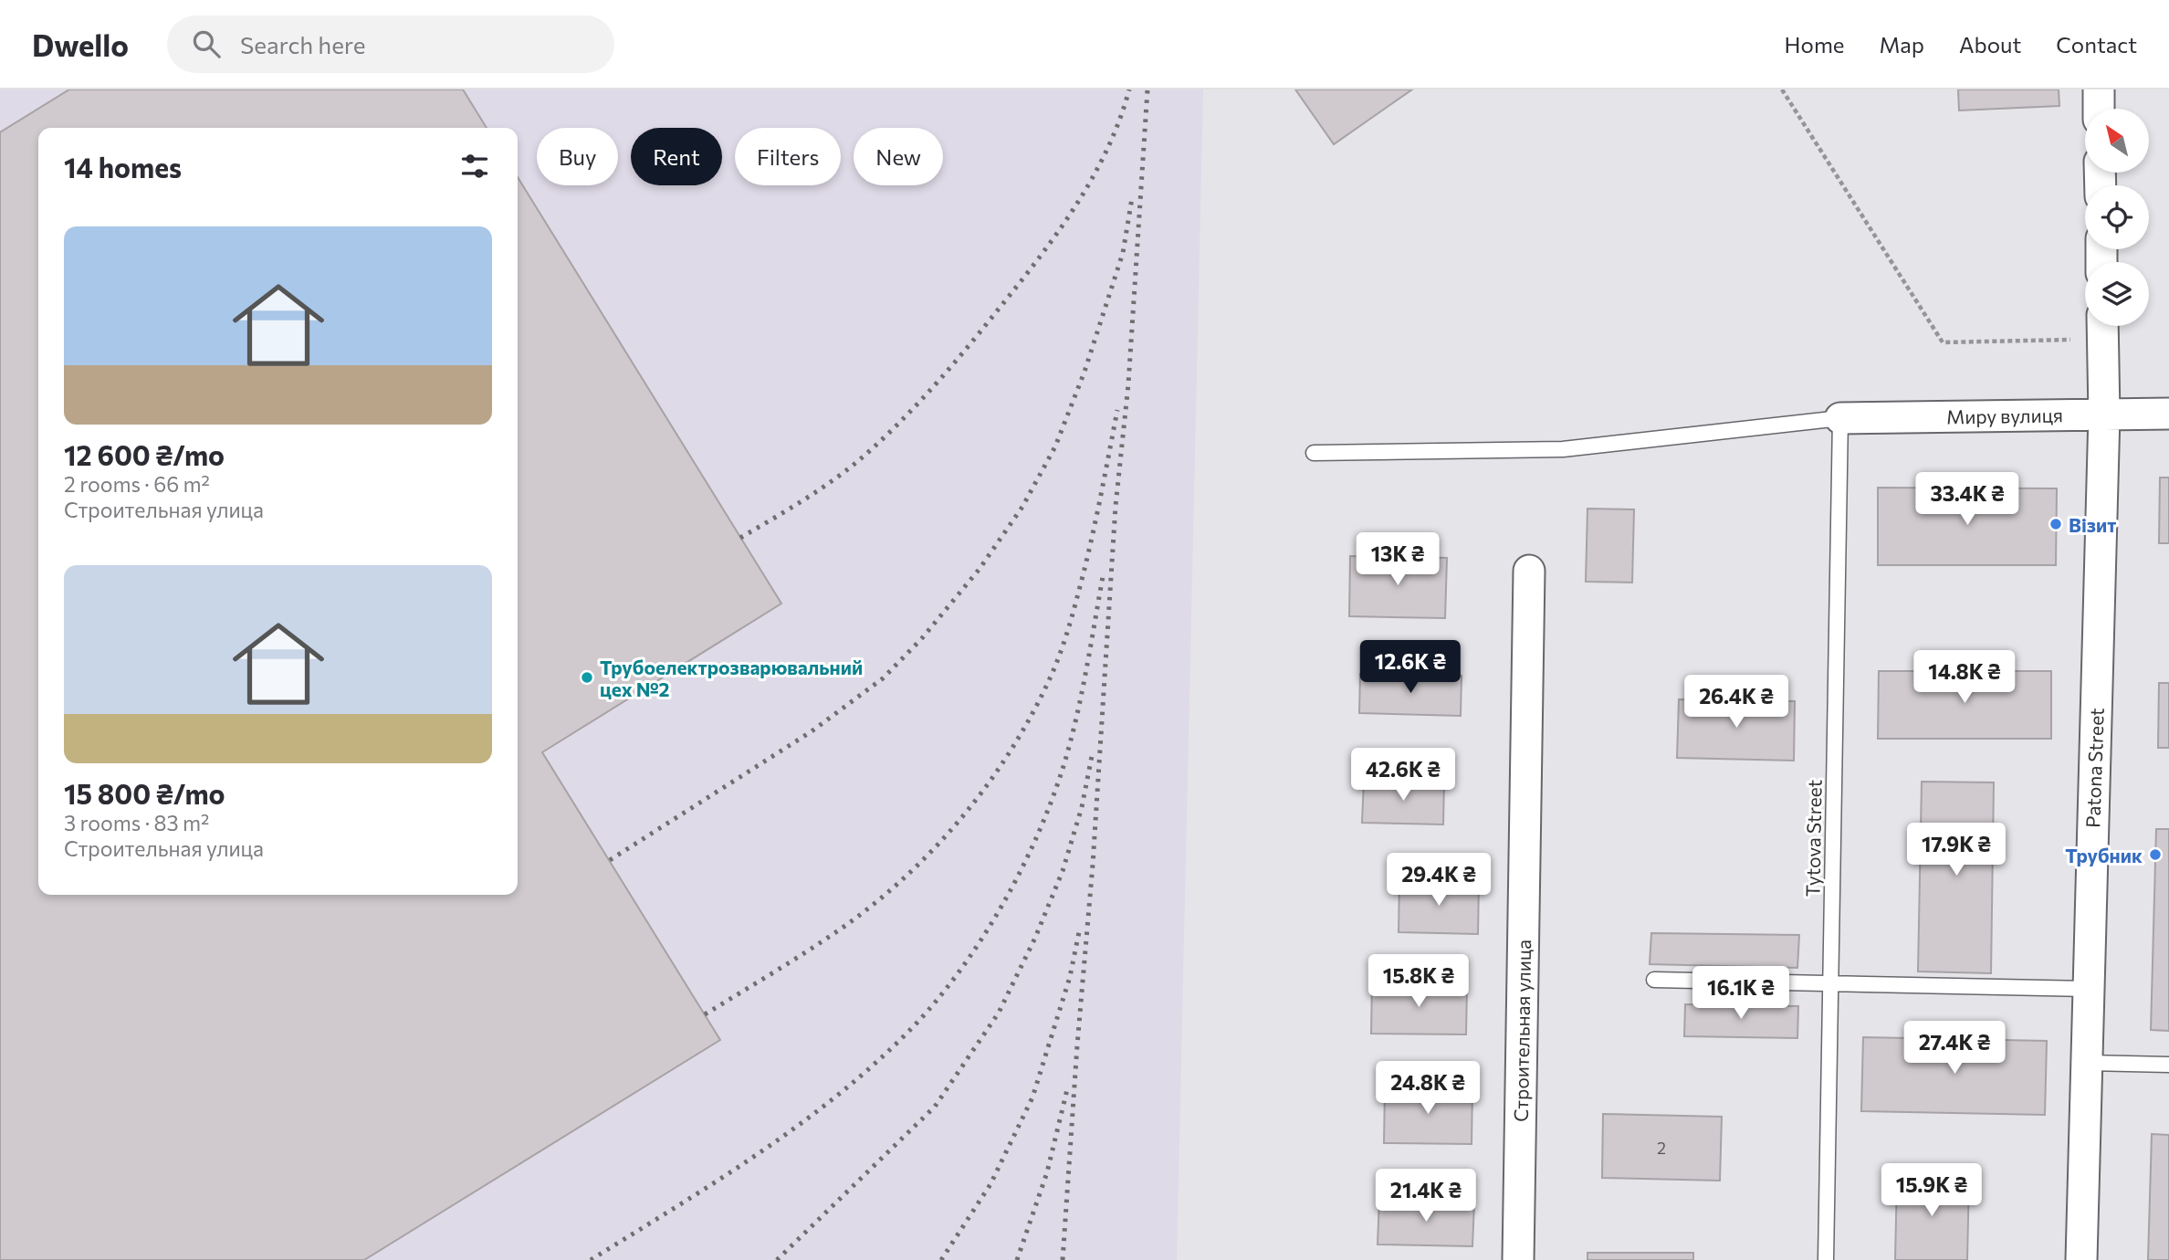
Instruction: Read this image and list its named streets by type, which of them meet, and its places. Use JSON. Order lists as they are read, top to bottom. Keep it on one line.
{"streets":{"street":["Миру вулиця","Patona Street","Строительная улица"],"lane":["Tytova Street"]},"crossings":[["Миру вулиця","Patona Street"],["Миру вулиця","Tytova Street"]],"places":["Візит","Трубоелектрозварювальний цех №2","Трубник"],"house_numbers":["2"],"north":"top left","page":{"header":"Dwello","search":"Search here","nav":["Home","Map","About","Contact"],"chip":["Buy","Rent","Filters","New"],"heading":"14 homes","list":[{"name":"12 600 ₴/mo","note":"2 rooms · 66 m² · Строительная улица"},{"name":"15 800 ₴/mo","note":"3 rooms · 83 m² · Строительная улица"}],"price":["33.4K ₴","13K ₴","12.6K ₴","14.8K ₴","26.4K ₴","42.6K ₴","17.9K ₴","29.4K ₴","15.8K ₴","16.1K ₴","27.4K ₴","24.8K ₴","15.9K ₴","21.4K ₴"]}}
